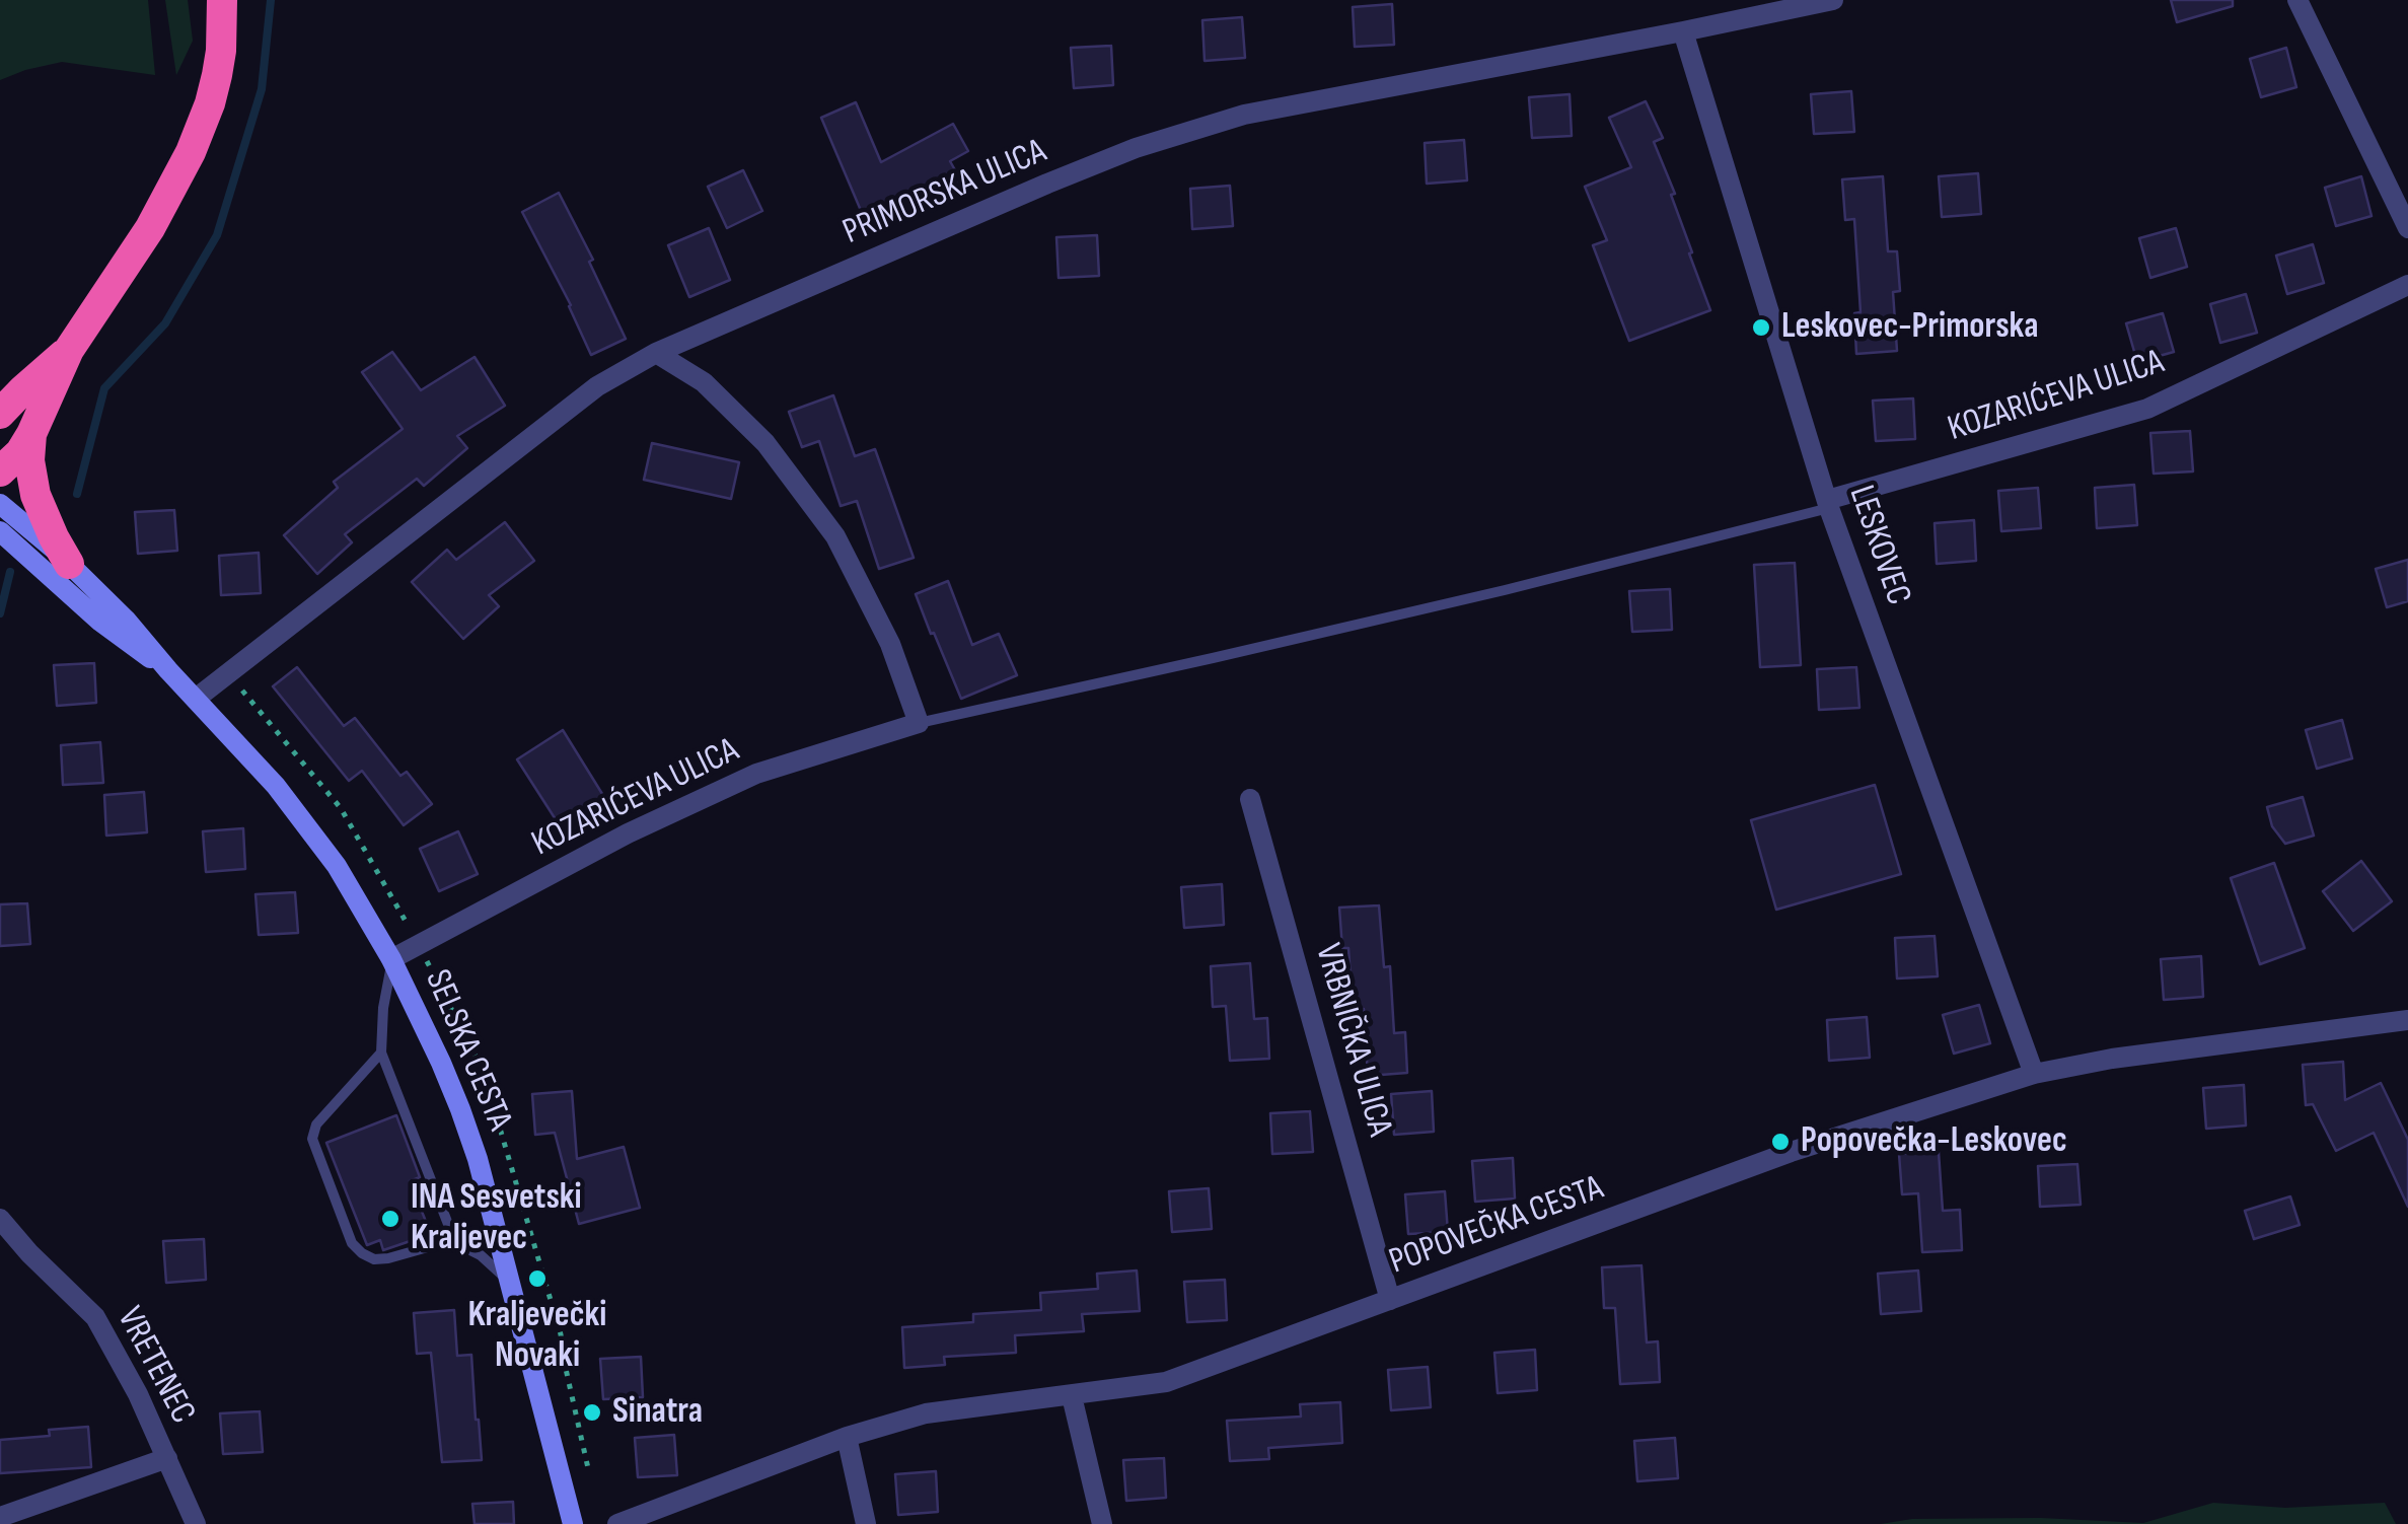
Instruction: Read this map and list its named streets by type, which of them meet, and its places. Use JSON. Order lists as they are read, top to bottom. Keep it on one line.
{"streets":{"main road":["SELSKA CESTA"],"street":["PRIMORSKA ULICA","KOZARIĆEVA ULICA","LESKOVEC","VRBNIČKA ULICA","POPOVEČKA CESTA","VRETENEC"]},"crossings":[["PRIMORSKA ULICA","LESKOVEC"],["PRIMORSKA ULICA","SELSKA CESTA"],["KOZARIĆEVA ULICA","LESKOVEC"],["KOZARIĆEVA ULICA","SELSKA CESTA"],["LESKOVEC","POPOVEČKA CESTA"],["VRBNIČKA ULICA","POPOVEČKA CESTA"]],"places":["Leskovec-Primorska","Popovečka-Leskovec","INA Sesvetski Kraljevec","Kraljevečki Novaki","Sinatra"]}
